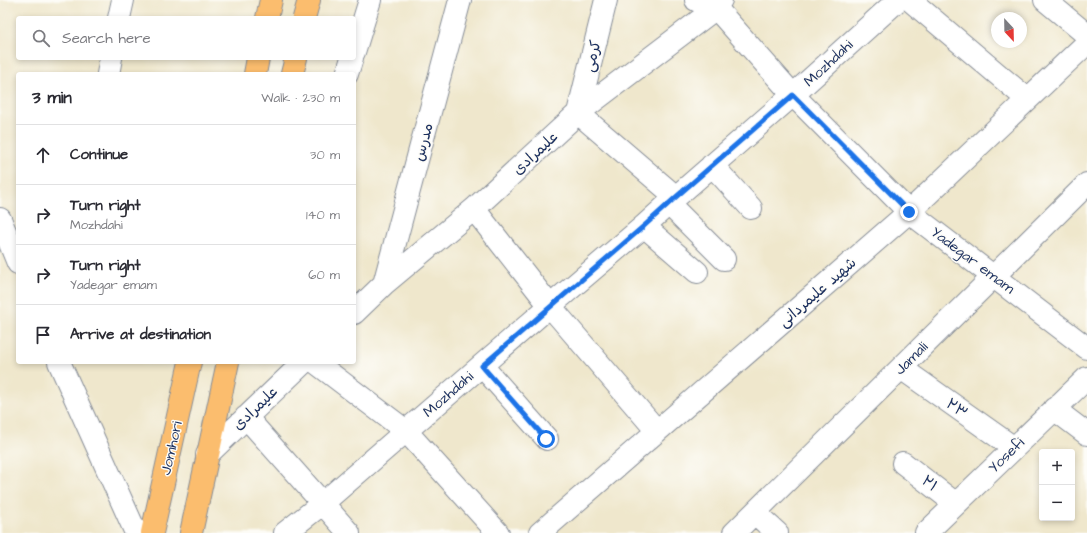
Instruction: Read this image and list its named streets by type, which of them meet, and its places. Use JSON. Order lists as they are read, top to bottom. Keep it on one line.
{"streets":{"main road":["Jomhori"],"street":["کرمی","Mozhdahi","مدرس","علیمرادی","Yadegar emam","شهید علیمردانی","Jamali","۲۳","Yosefi","۲۱"]},"crossings":[["کرمی","علیمرادی"],["Mozhdahi","Yadegar emam"],["مدرس","علیمرادی"],["علیمرادی","Yadegar emam"],["Yadegar emam","شهید علیمردانی"],["Yadegar emam","Jamali"],["Jamali","۲۳"],["۲۳","Yosefi"],["Yosefi","۲۱"]],"north":"bottom","page":{"search":"Search here","heading":["3 min","Walk · 230 m"],"list":[["Continue","30 m"],["Turn right","Mozhdahi","140 m"],["Turn right","Yadegar emam","60 m"],"Arrive at destination"],"map_buttons":["+","−"]}}
